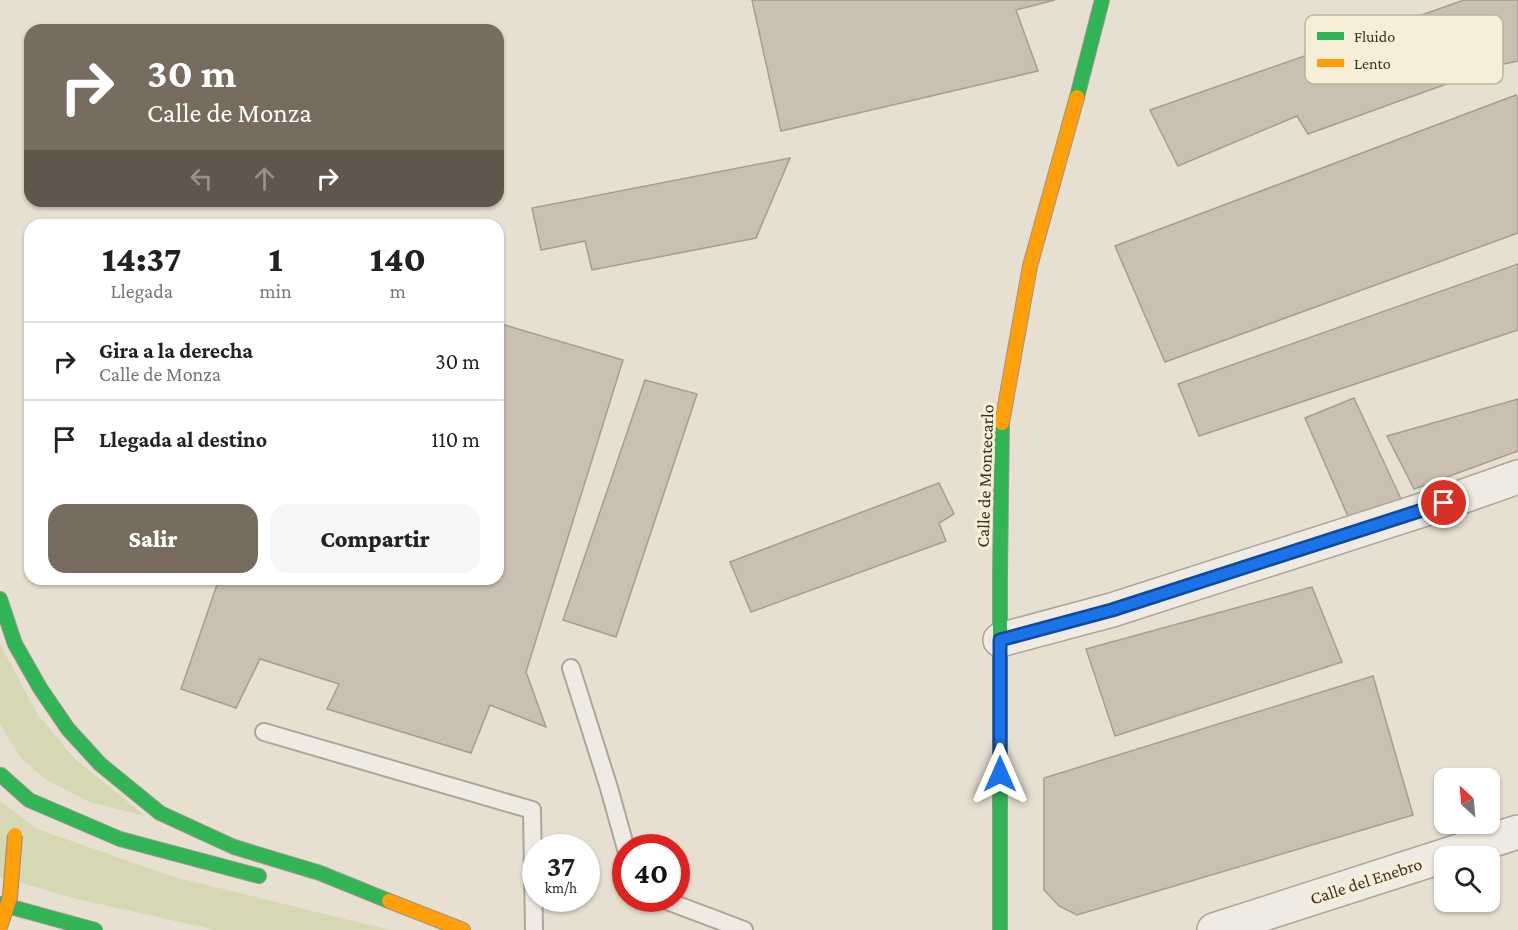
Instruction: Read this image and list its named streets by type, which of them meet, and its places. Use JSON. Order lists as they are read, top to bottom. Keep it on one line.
{"streets":{"main road":["Calle de Montecarlo"],"street":["Calle del Enebro"]},"legend":["Fluido","Lento"],"north":"top left","page":{"turn":["30 m","Calle de Monza"],"eta":["14:37","Llegada","1","min","140","m"],"list":[{"name":"Gira a la derecha","note":"Calle de Monza","value":"30 m"},{"name":"Llegada al destino","value":"110 m"}],"buttons":["Salir","Compartir"],"speed":"37 km/h","limit":"40"}}
